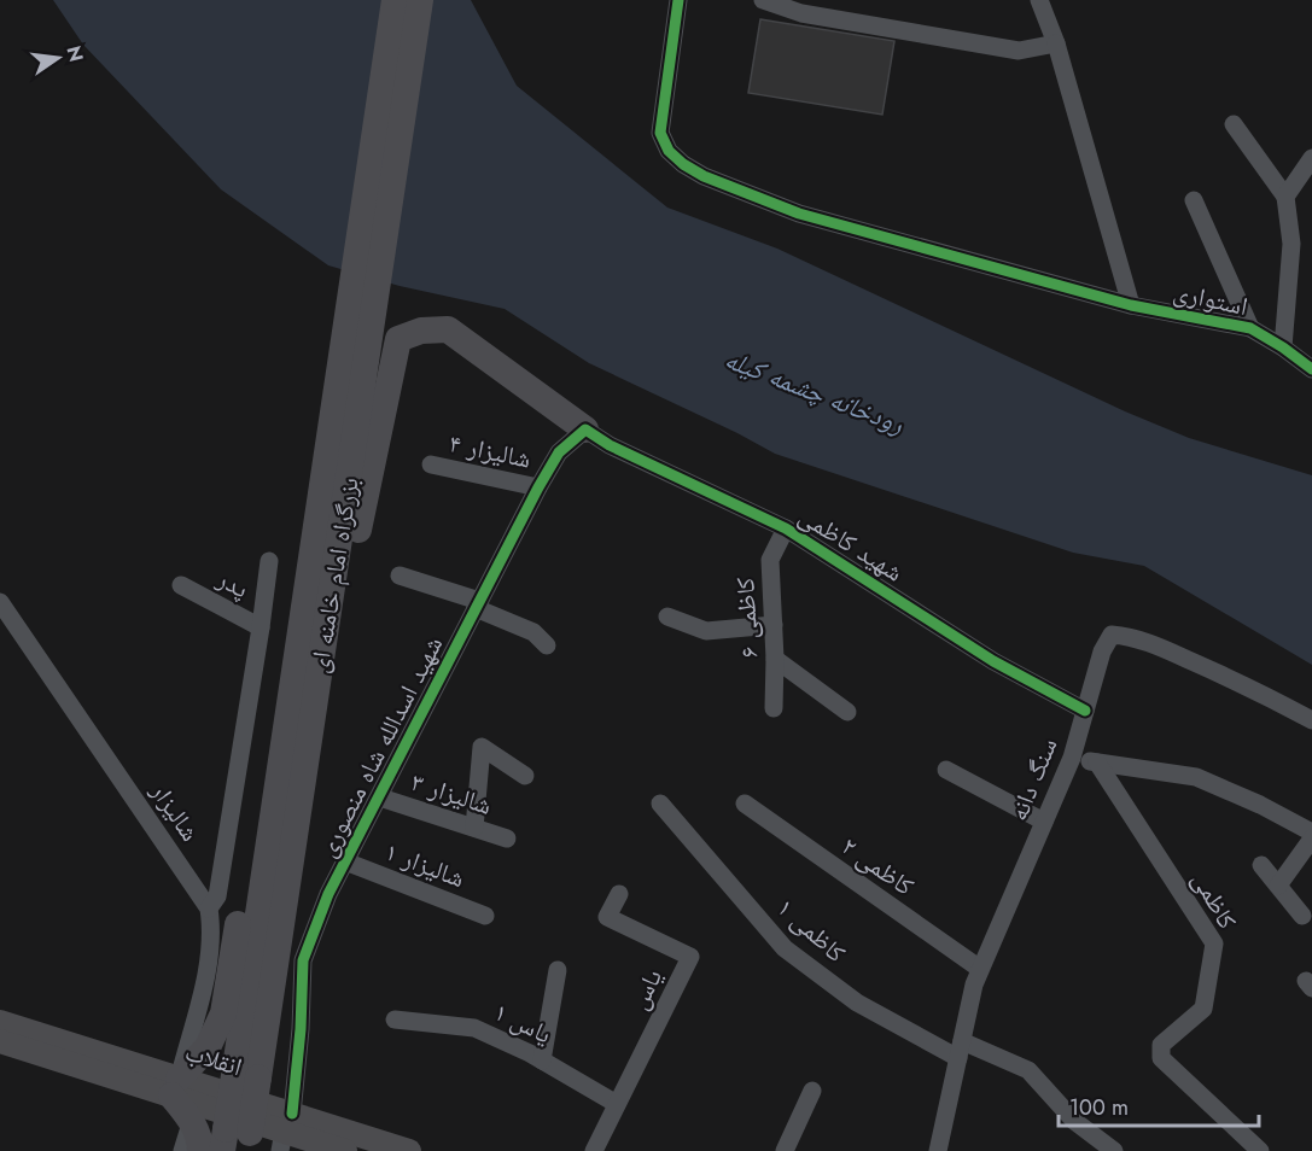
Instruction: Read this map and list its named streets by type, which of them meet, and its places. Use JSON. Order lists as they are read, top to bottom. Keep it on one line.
{"streets":{"highway":["بزرگراه امام خامنه ای"],"main road":["انقلاب"],"street":["استواری","شالیزار ۴","شهید کاظمی","پدر","کاظمی ۶","شهید اسدالله شاه منصوری","سنگ دانه","شالیزار ۳","شالیزار","شالیزار ۱","کاظمی ۲","کاظمی","کاظمی ۱","یاس","یاس ۱"]},"crossings":[["شالیزار ۴","شهید اسدالله شاه منصوری"],["شهید کاظمی","کاظمی ۶"],["شهید کاظمی","شهید اسدالله شاه منصوری"],["شهید کاظمی","سنگ دانه"],["شهید اسدالله شاه منصوری","شالیزار ۳"],["شهید اسدالله شاه منصوری","شالیزار ۱"],["شهید اسدالله شاه منصوری","انقلاب"],["سنگ دانه","کاظمی ۲"],["سنگ دانه","کاظمی ۱"],["یاس","یاس ۱"]],"water":["رودخانه چشمه کیله"],"scale_bar":"100 m","north":"right"}
